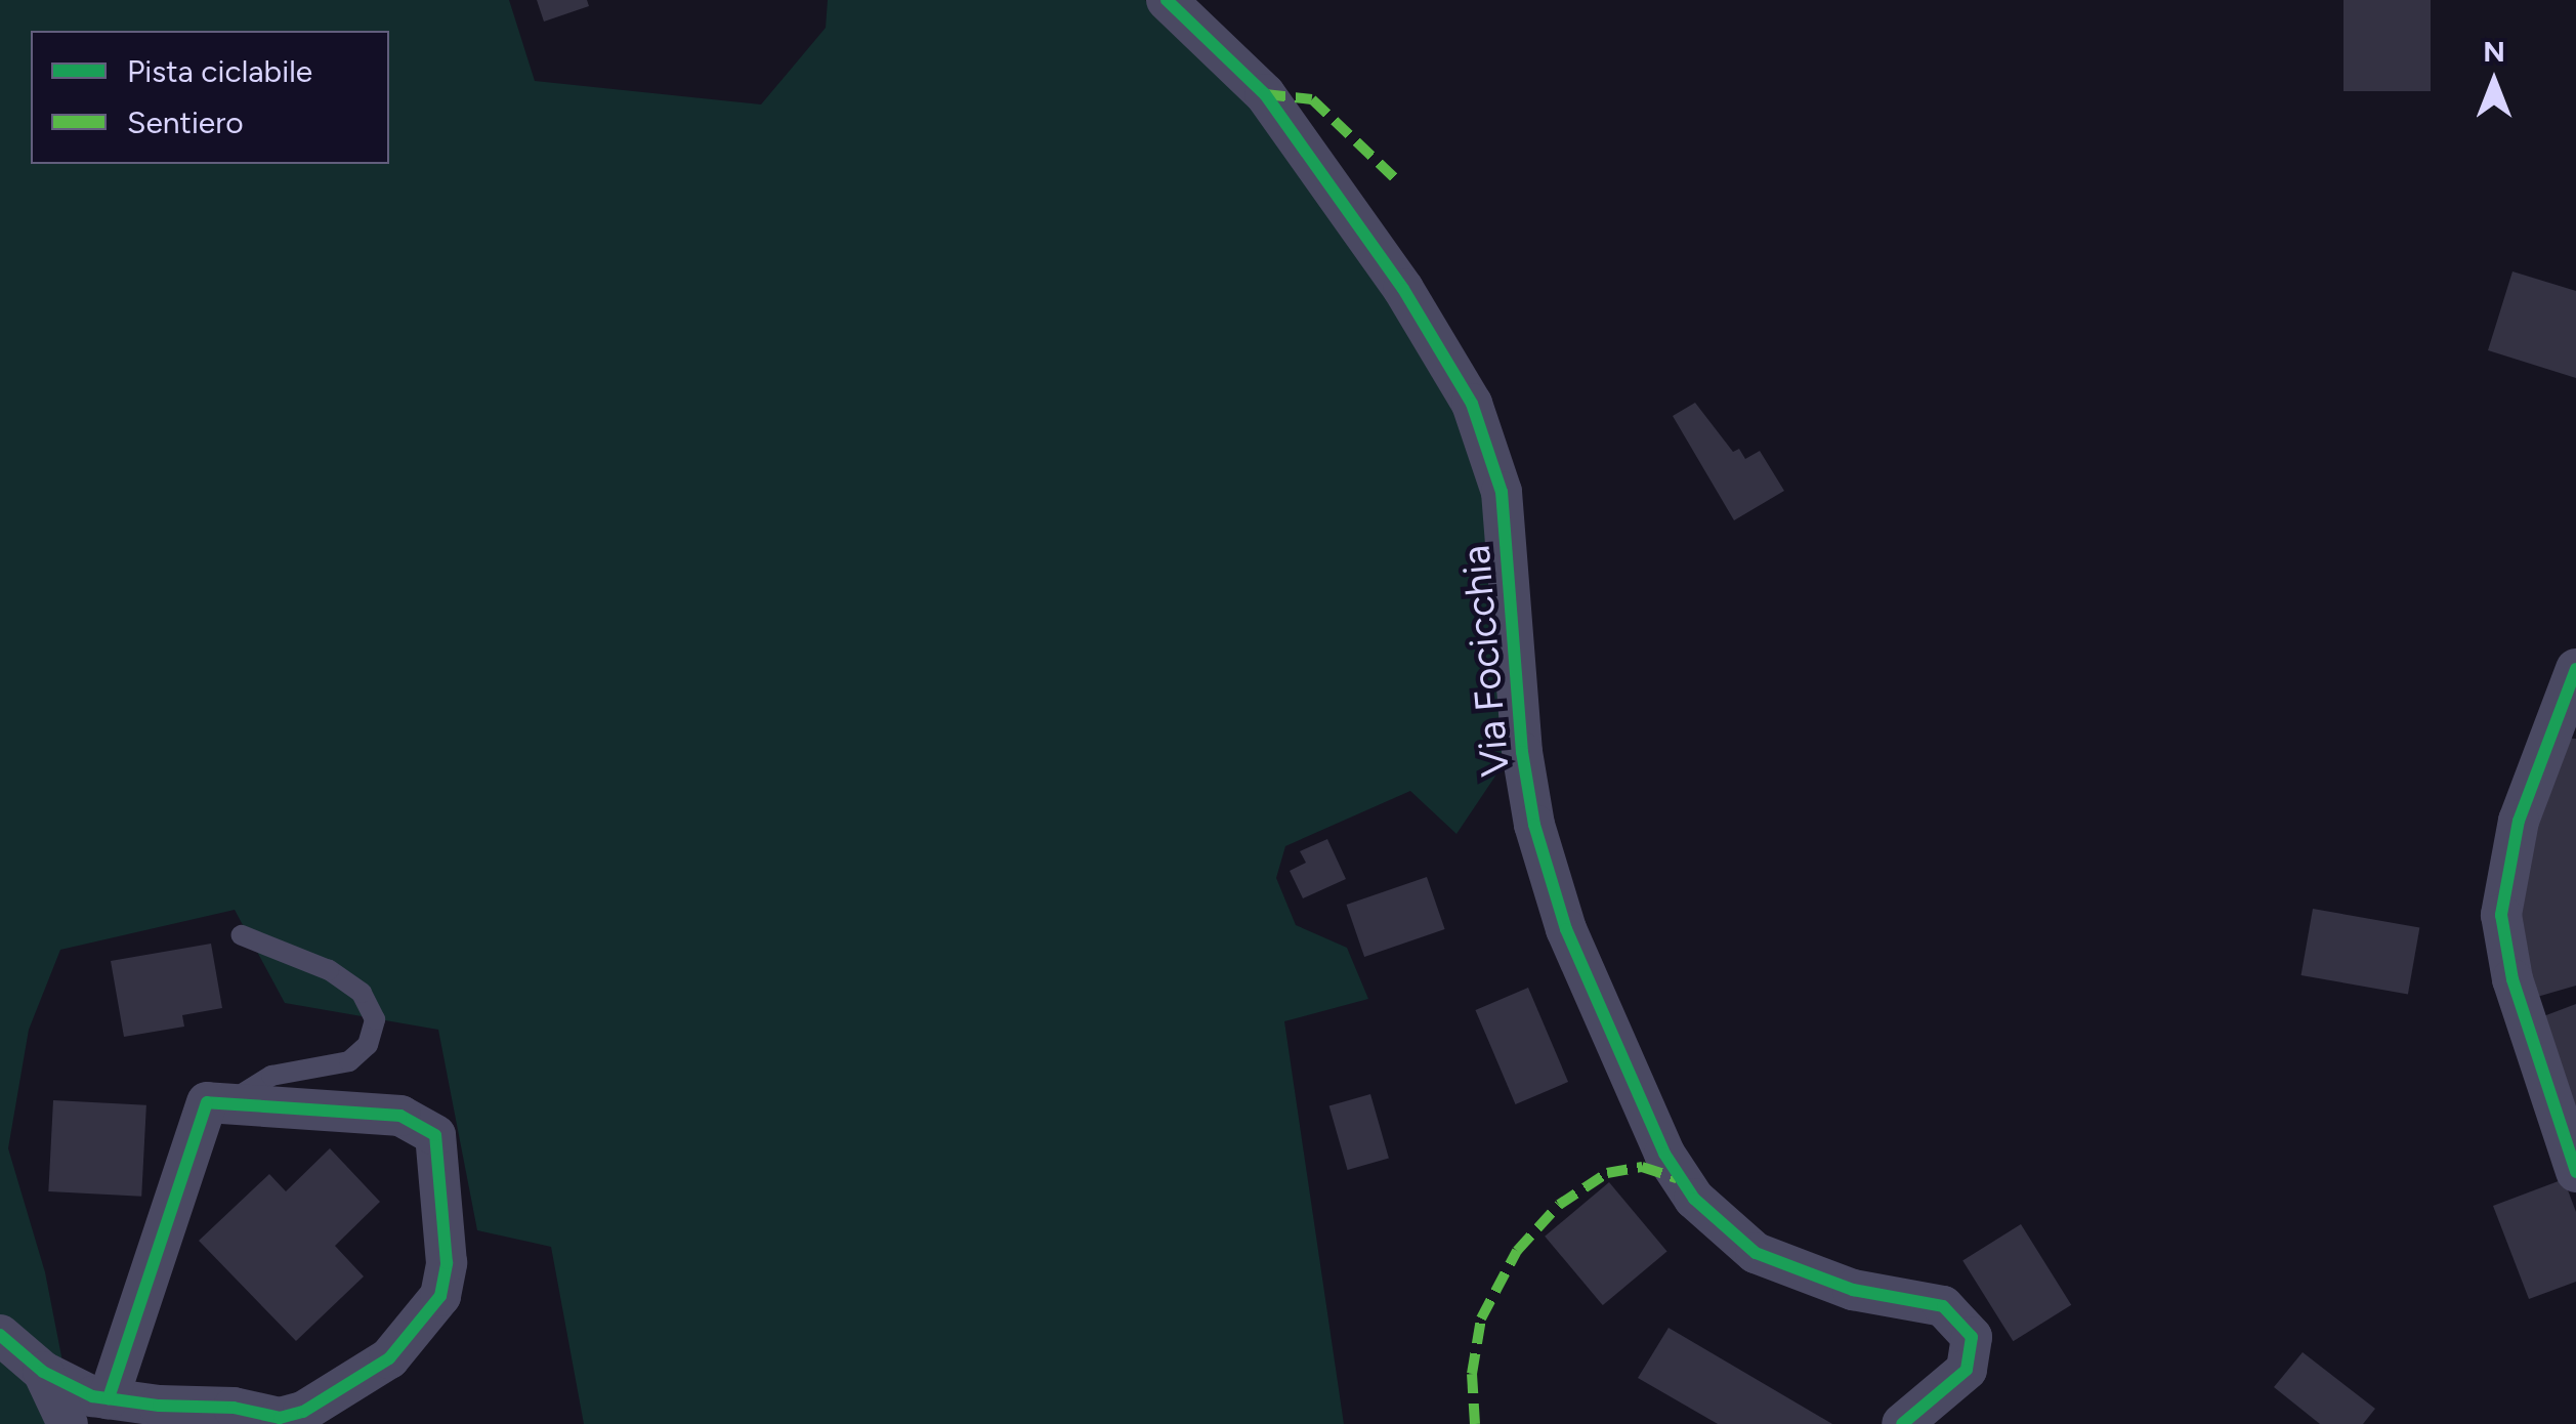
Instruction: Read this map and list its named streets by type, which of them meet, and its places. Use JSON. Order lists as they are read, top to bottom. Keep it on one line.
{"streets":{"street":["Via Focicchia"]},"legend":["Pista ciclabile","Sentiero"],"north":"top"}
